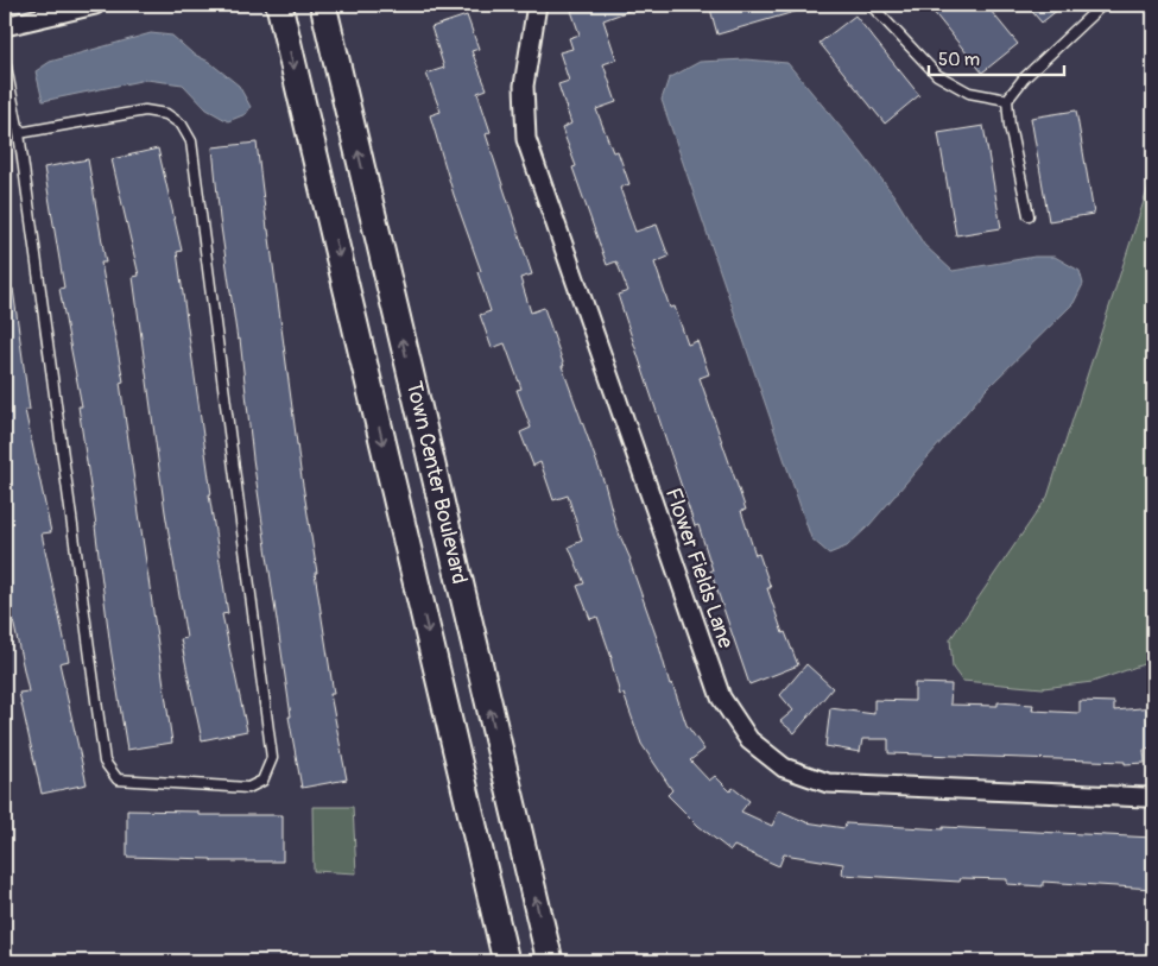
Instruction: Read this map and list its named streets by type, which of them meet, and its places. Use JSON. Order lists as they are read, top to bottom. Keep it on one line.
{"streets":{"main road":["Town Center Boulevard"],"street":["Flower Fields Lane"]},"scale_bar":"50 m"}
